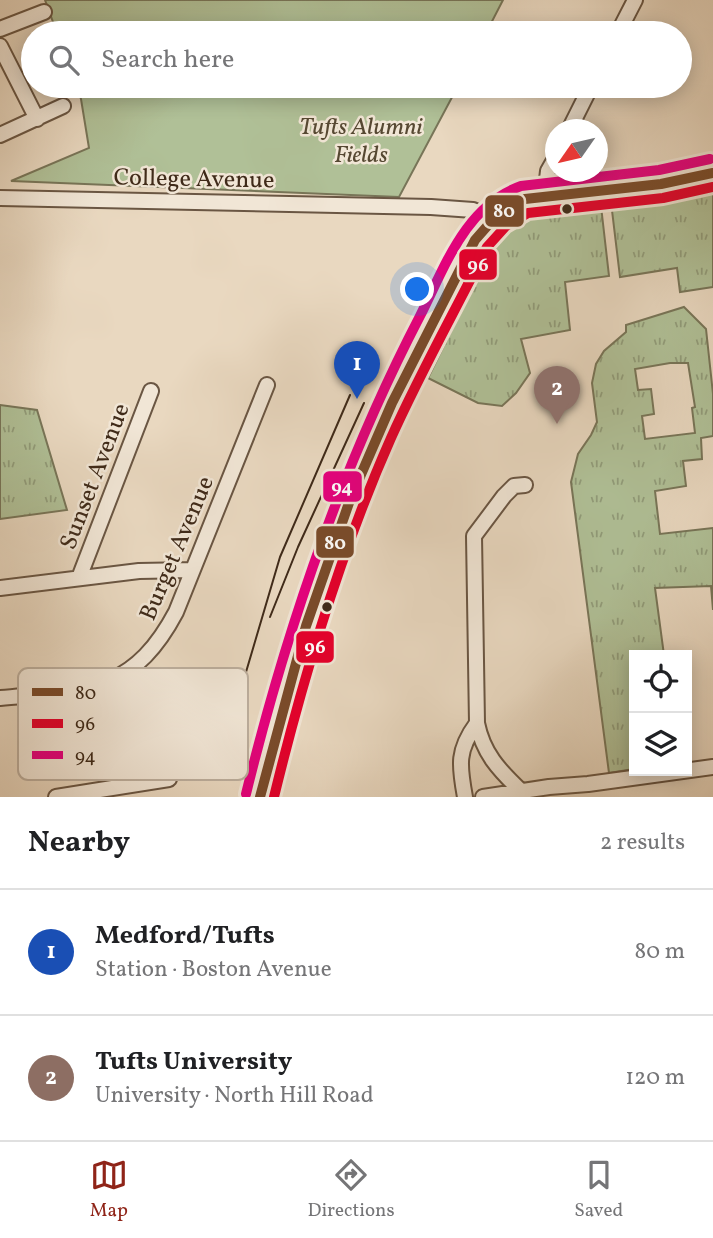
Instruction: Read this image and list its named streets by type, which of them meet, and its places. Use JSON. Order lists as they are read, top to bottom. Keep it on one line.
{"streets":{"street":["College Avenue","Sunset Avenue","Burget Avenue"]},"parks":["Tufts Alumni Fields"],"lines":["transit line 94","transit line 80","transit line 96"],"legend":["80","96","94"],"north":"bottom left","page":{"search":"Search here","pins":["1","2"],"heading":["Nearby","2 results"],"list":[{"mark":"1","name":"Medford/Tufts","note":"Station · Boston Avenue","value":"80 m"},{"mark":"2","name":"Tufts University","note":"University · North Hill Road","value":"120 m"}],"nav":["Map","Directions","Saved"]}}
